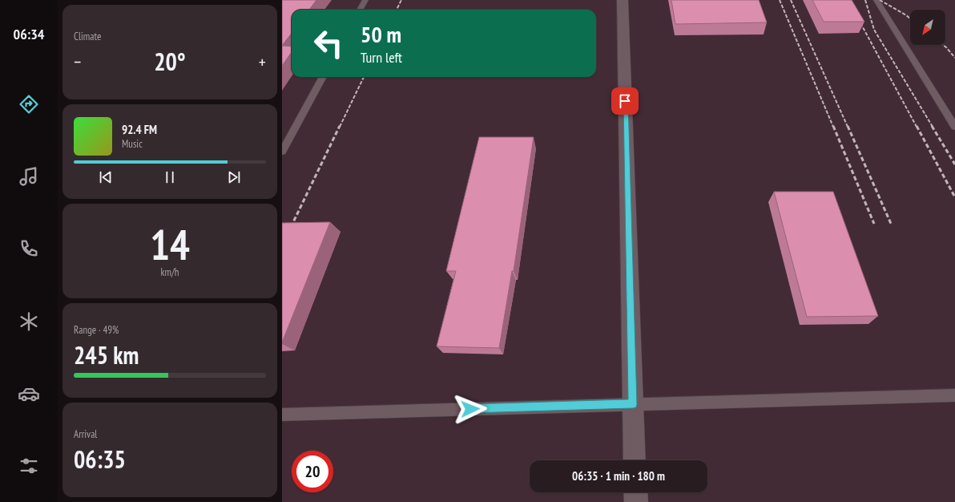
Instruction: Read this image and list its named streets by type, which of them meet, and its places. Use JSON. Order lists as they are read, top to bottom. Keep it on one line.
{"north":"bottom left","page":{"tabs":"06:34","tile":["Climate",["14","km/h"],["Range · 49%","245 km"],["Arrival","06:35"]],"turn":["50 m","Turn left"],"heat":["−","20°","+"],"song":["92.4 FM","Music"],"limit":"20","trip":"06:35 · 1 min · 180 m"}}
